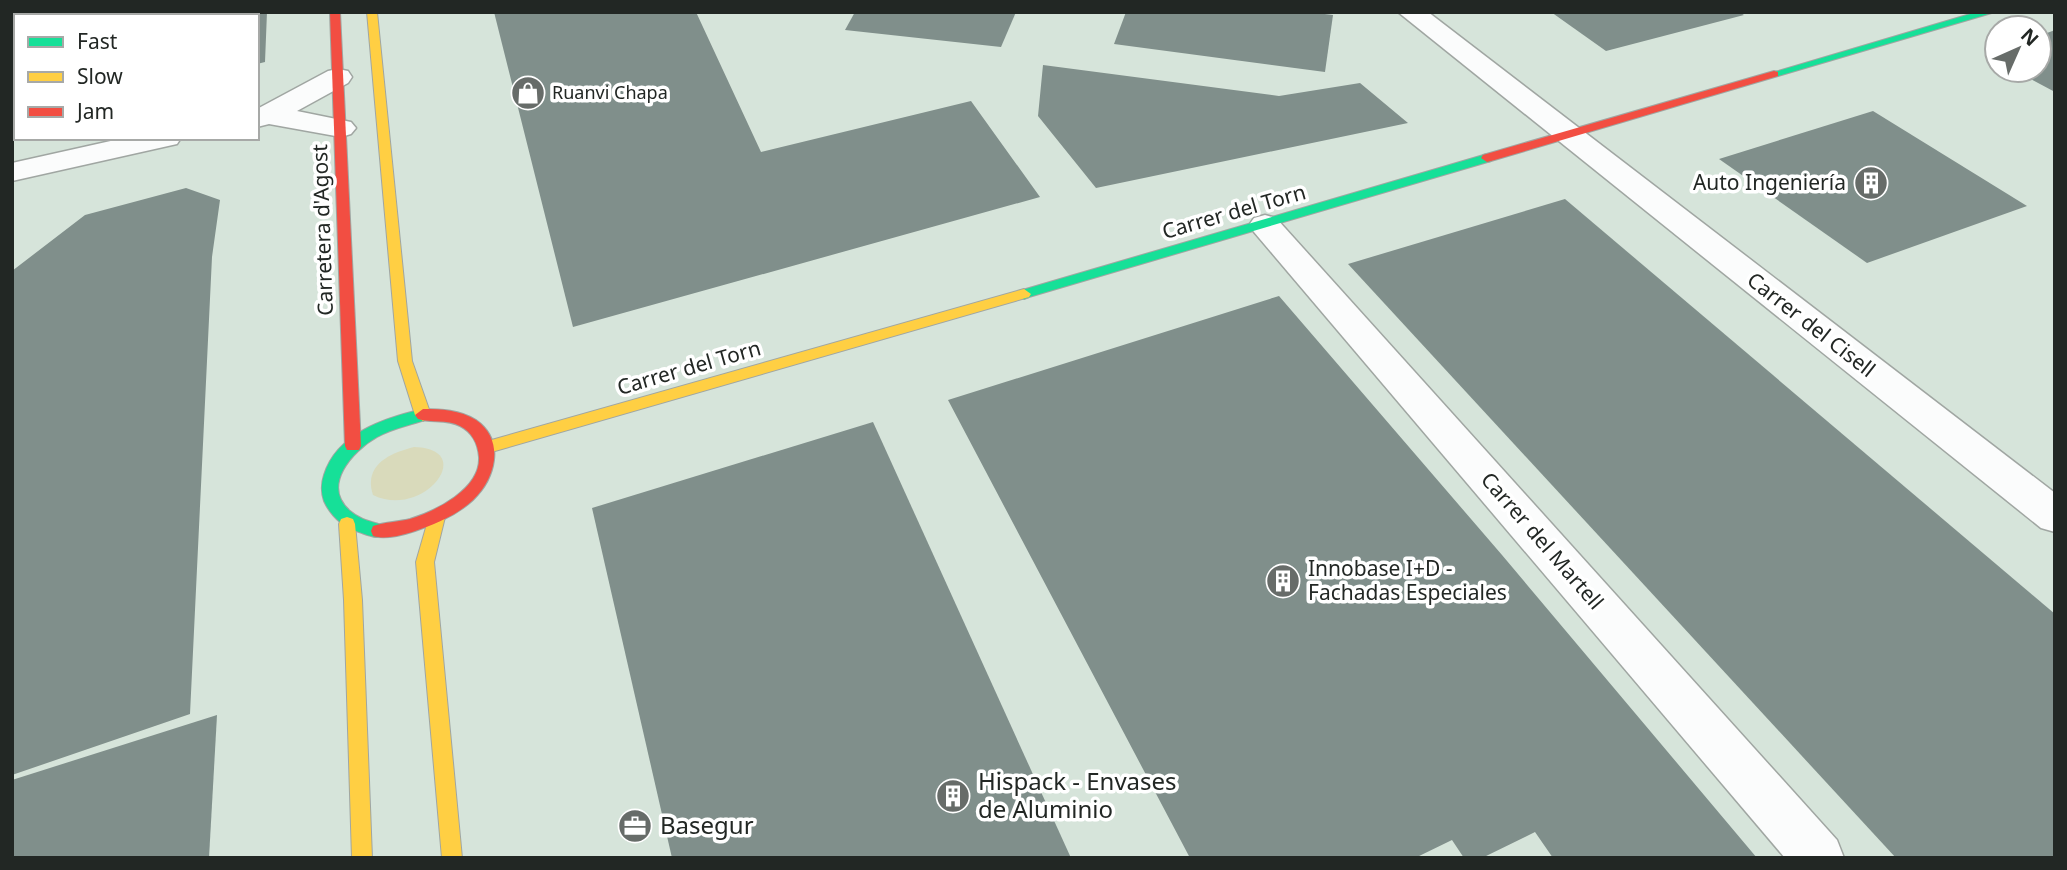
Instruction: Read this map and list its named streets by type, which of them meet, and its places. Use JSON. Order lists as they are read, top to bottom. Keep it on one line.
{"streets":{"main road":["Carrer del Torn","Carretera d'Agost"],"street":["Carrer del Cisell","Carrer del Martell"]},"crossings":[["Carrer del Torn","Carretera d'Agost"],["Carrer del Torn","Carrer del Cisell"],["Carrer del Torn","Carrer del Martell"]],"places":{"shop":["Ruanvi Chapa"],"building":["Auto Ingeniería","Innobase I+D - Fachadas Especiales","Hispack - Envases de Aluminio"],"office":["Basegur"]},"legend":["Fast","Slow","Jam"],"north":"top right"}
